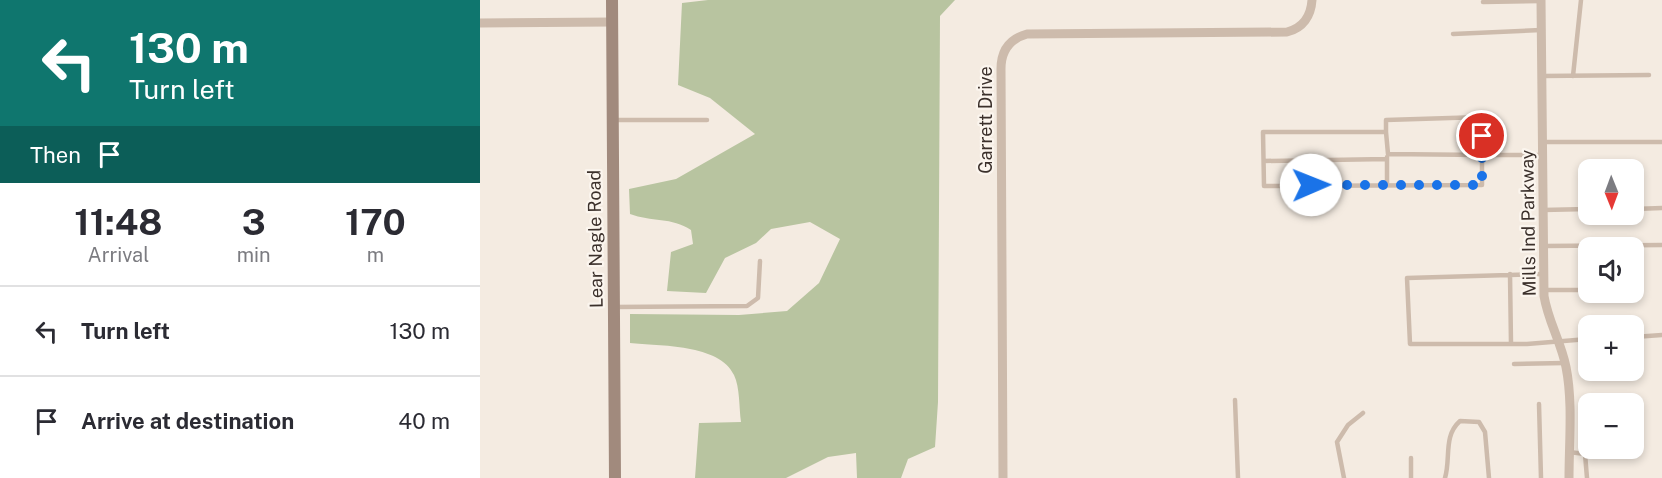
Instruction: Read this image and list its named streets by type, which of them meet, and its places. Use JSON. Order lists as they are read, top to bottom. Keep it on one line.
{"streets":{"street":["Garrett Drive","Mills Ind Parkway","Lear Nagle Road"]},"north":"bottom","page":{"turn":["130 m","Turn left"],"then":"Then","map_buttons":["+","−"],"eta":["11:48","Arrival","3","min","170","m"],"list":[{"name":"Turn left","value":"130 m"},{"name":"Arrive at destination","value":"40 m"}]}}
